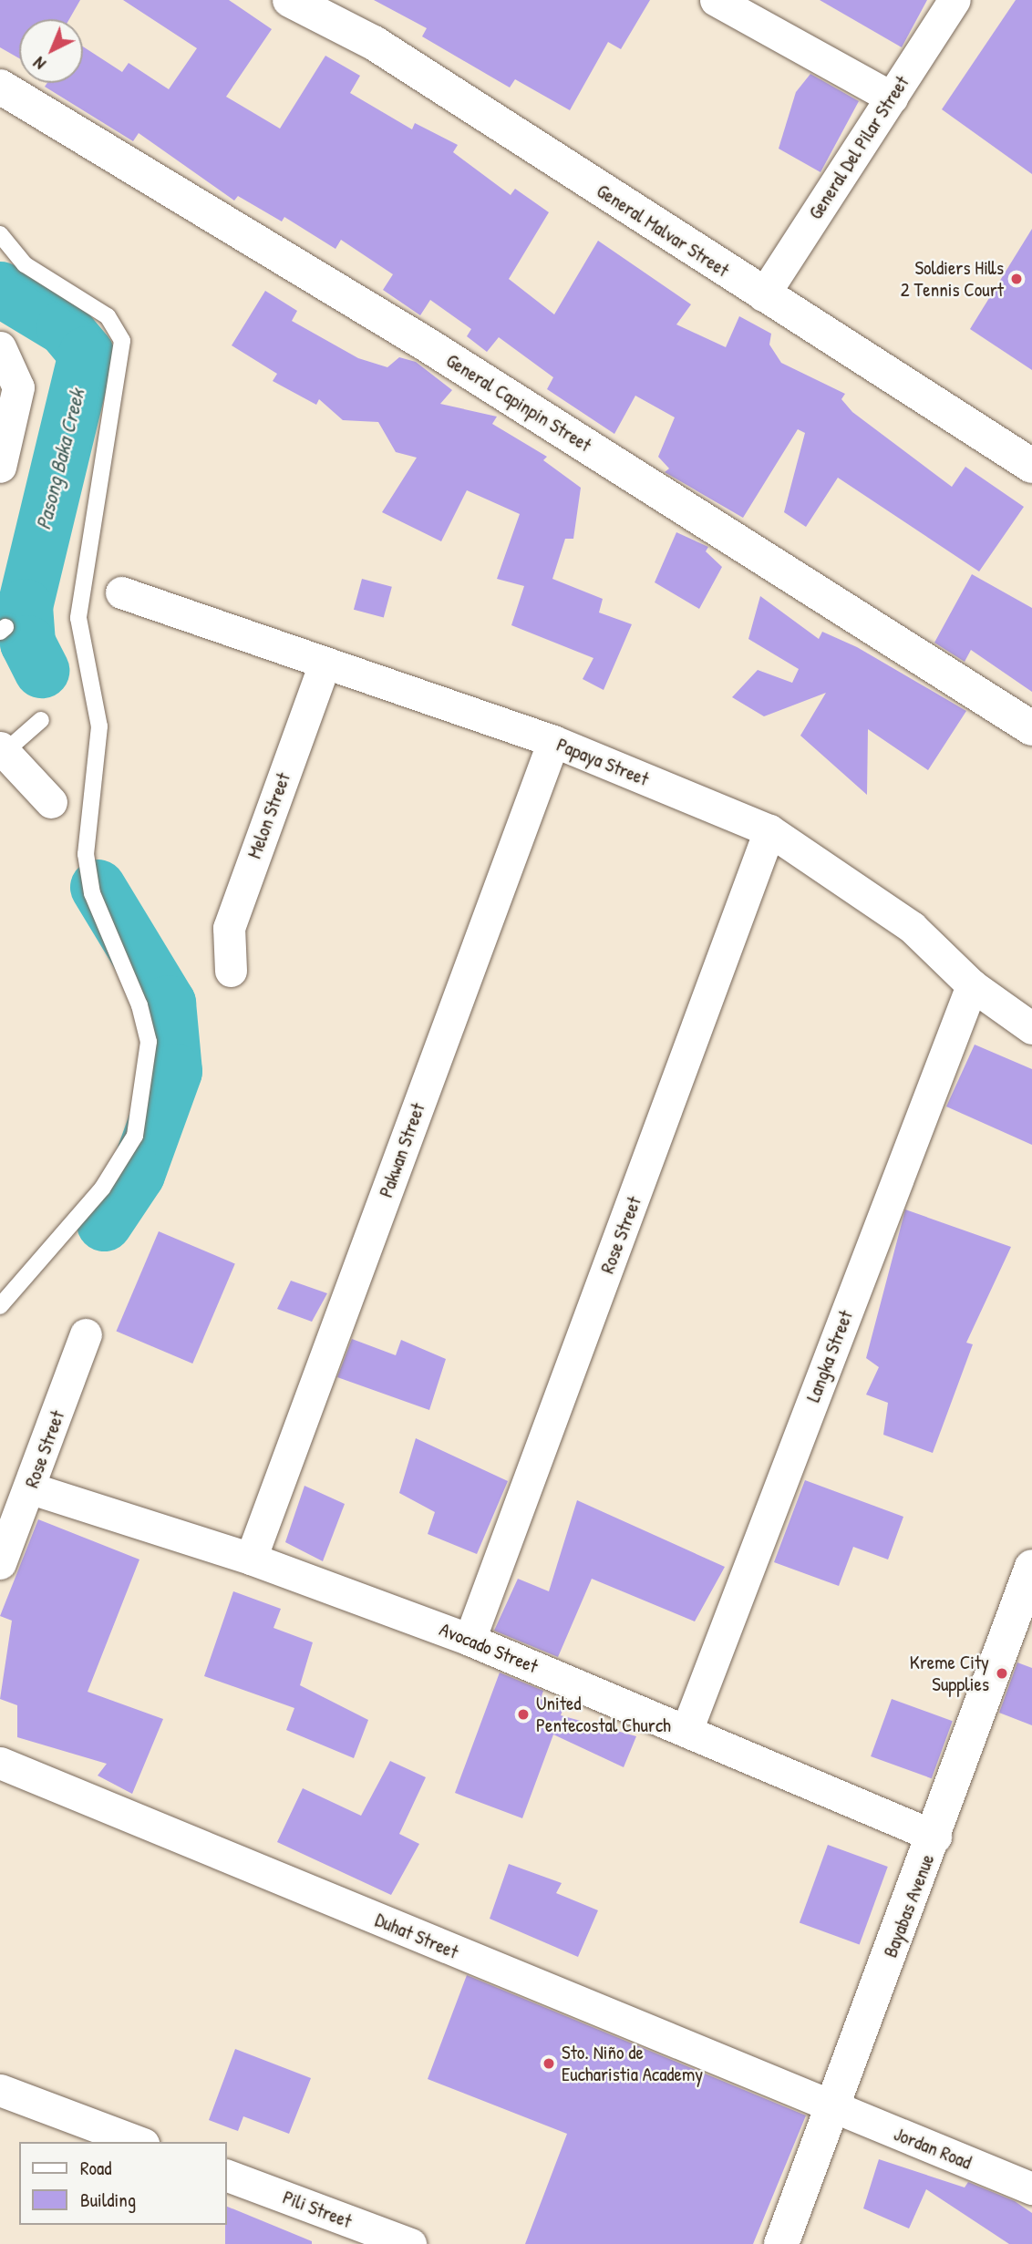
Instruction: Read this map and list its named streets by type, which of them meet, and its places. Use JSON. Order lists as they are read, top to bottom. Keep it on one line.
{"streets":{"street":["General Del Pilar Street","General Malvar Street","General Capinpin Street","Papaya Street","Melon Street","Pakwan Street","Rose Street","Langka Street","Avocado Street","Bayabas Avenue","Duhat Street","Jordan Road","Pili Street"]},"crossings":[["General Del Pilar Street","General Malvar Street"],["Papaya Street","Melon Street"],["Papaya Street","Pakwan Street"],["Papaya Street","Rose Street"],["Papaya Street","Langka Street"],["Pakwan Street","Avocado Street"],["Rose Street","Avocado Street"],["Langka Street","Avocado Street"],["Avocado Street","Bayabas Avenue"],["Bayabas Avenue","Duhat Street"],["Bayabas Avenue","Jordan Road"],["Duhat Street","Jordan Road"]],"water":["Pasong Baka Creek"],"places":["Soldiers Hills 2 Tennis Court","Kreme City Supplies","United Pentecostal Church","Sto. Niño de Eucharistia Academy"],"legend":["Road","Building"],"north":"bottom left"}
